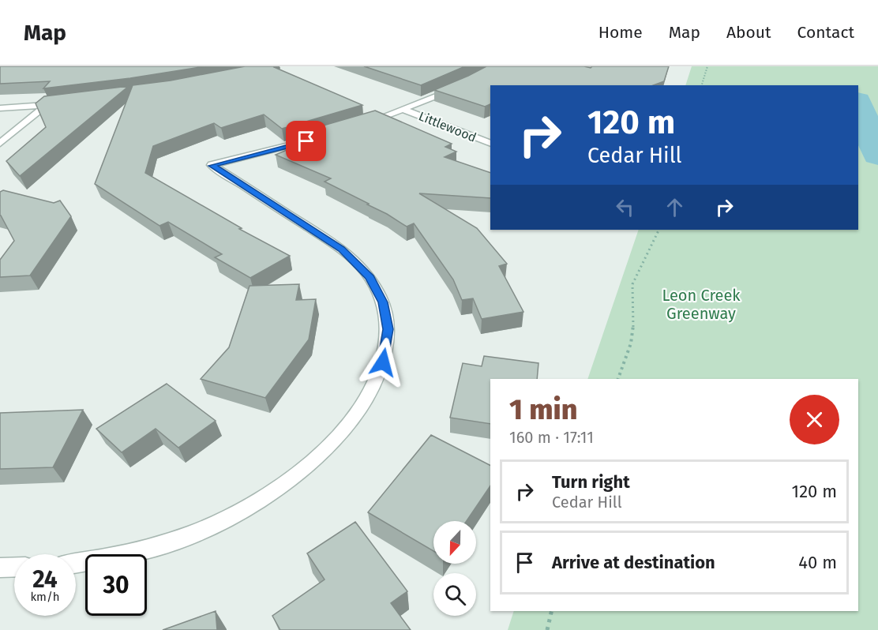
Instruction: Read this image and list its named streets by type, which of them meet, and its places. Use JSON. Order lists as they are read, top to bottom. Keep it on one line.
{"streets":{"street":["Littlewood"]},"parks":["Leon Creek Greenway"],"north":"bottom","page":{"header":"Map","nav":["Home","Map","About","Contact"],"turn":["120 m","Cedar Hill"],"heading":["1 min","160 m · 17:11"],"list":[{"name":"Turn right","note":"Cedar Hill","value":"120 m"},{"name":"Arrive at destination","value":"40 m"}],"speed":"24 km/h","limit":"30"}}
